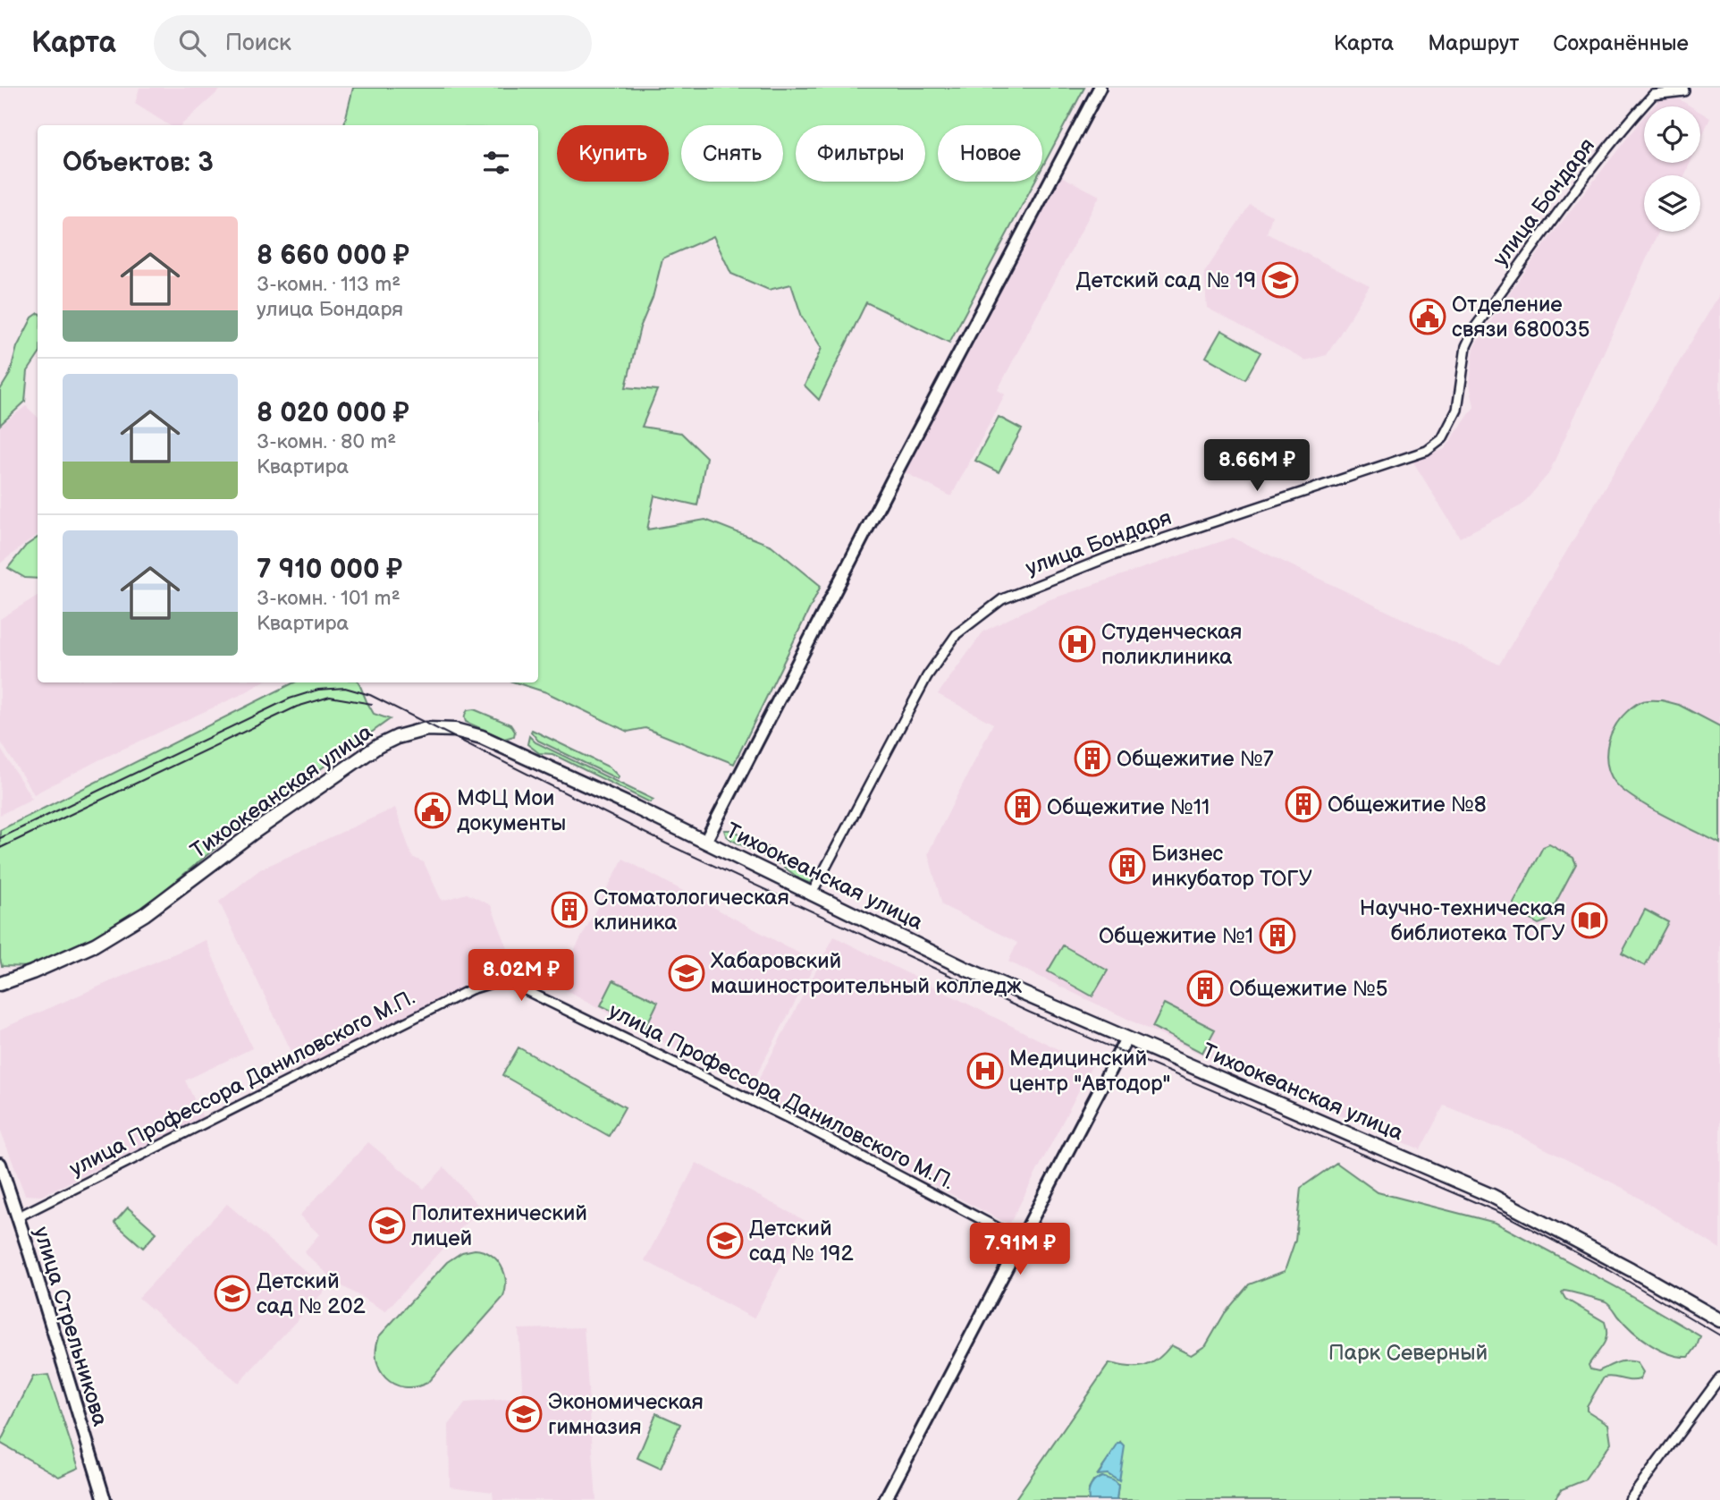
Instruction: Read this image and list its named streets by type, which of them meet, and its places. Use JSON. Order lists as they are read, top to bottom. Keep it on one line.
{"streets":{"main road":["Тихоокеанская улица","улица Стрельникова"],"street":["улица Бондаря","улица Профессора Даниловского М.П."]},"crossings":[["улица Бондаря","Тихоокеанская улица"],["улица Профессора Даниловского М.П.","улица Стрельникова"]],"parks":["Парк Северный"],"places":{"school or university":["Детский сад № 19","Хабаровский машиностроительный колледж","Политехнический лицей","Детский сад № 192","Детский сад № 202","Экономическая гимназия"],"public building":["Отделение связи 680035","МФЦ Мои документы"],"hospital":["Студенческая поликлиника","Медицинский центр \"Автодор\""],"building":["Общежитие №7","Общежитие №8","Общежитие №11","Бизнес инкубатор ТОГУ","Стоматологическая клиника","Общежитие №1","Общежитие №5"],"library":["Научно-техническая библиотека ТОГУ"]},"page":{"header":"Карта","search":"Поиск","nav":["Карта","Маршрут","Сохранённые"],"chip":["Купить","Снять","Фильтры","Новое"],"heading":"Объектов: 3","list":[{"name":"8 660 000 ₽","note":"3-комн. · 113 m² · улица Бондаря"},{"name":"8 020 000 ₽","note":"3-комн. · 80 m² · Квартира"},{"name":"7 910 000 ₽","note":"3-комн. · 101 m² · Квартира"}],"price":["8.66M ₽","8.02M ₽","7.91M ₽"]}}
